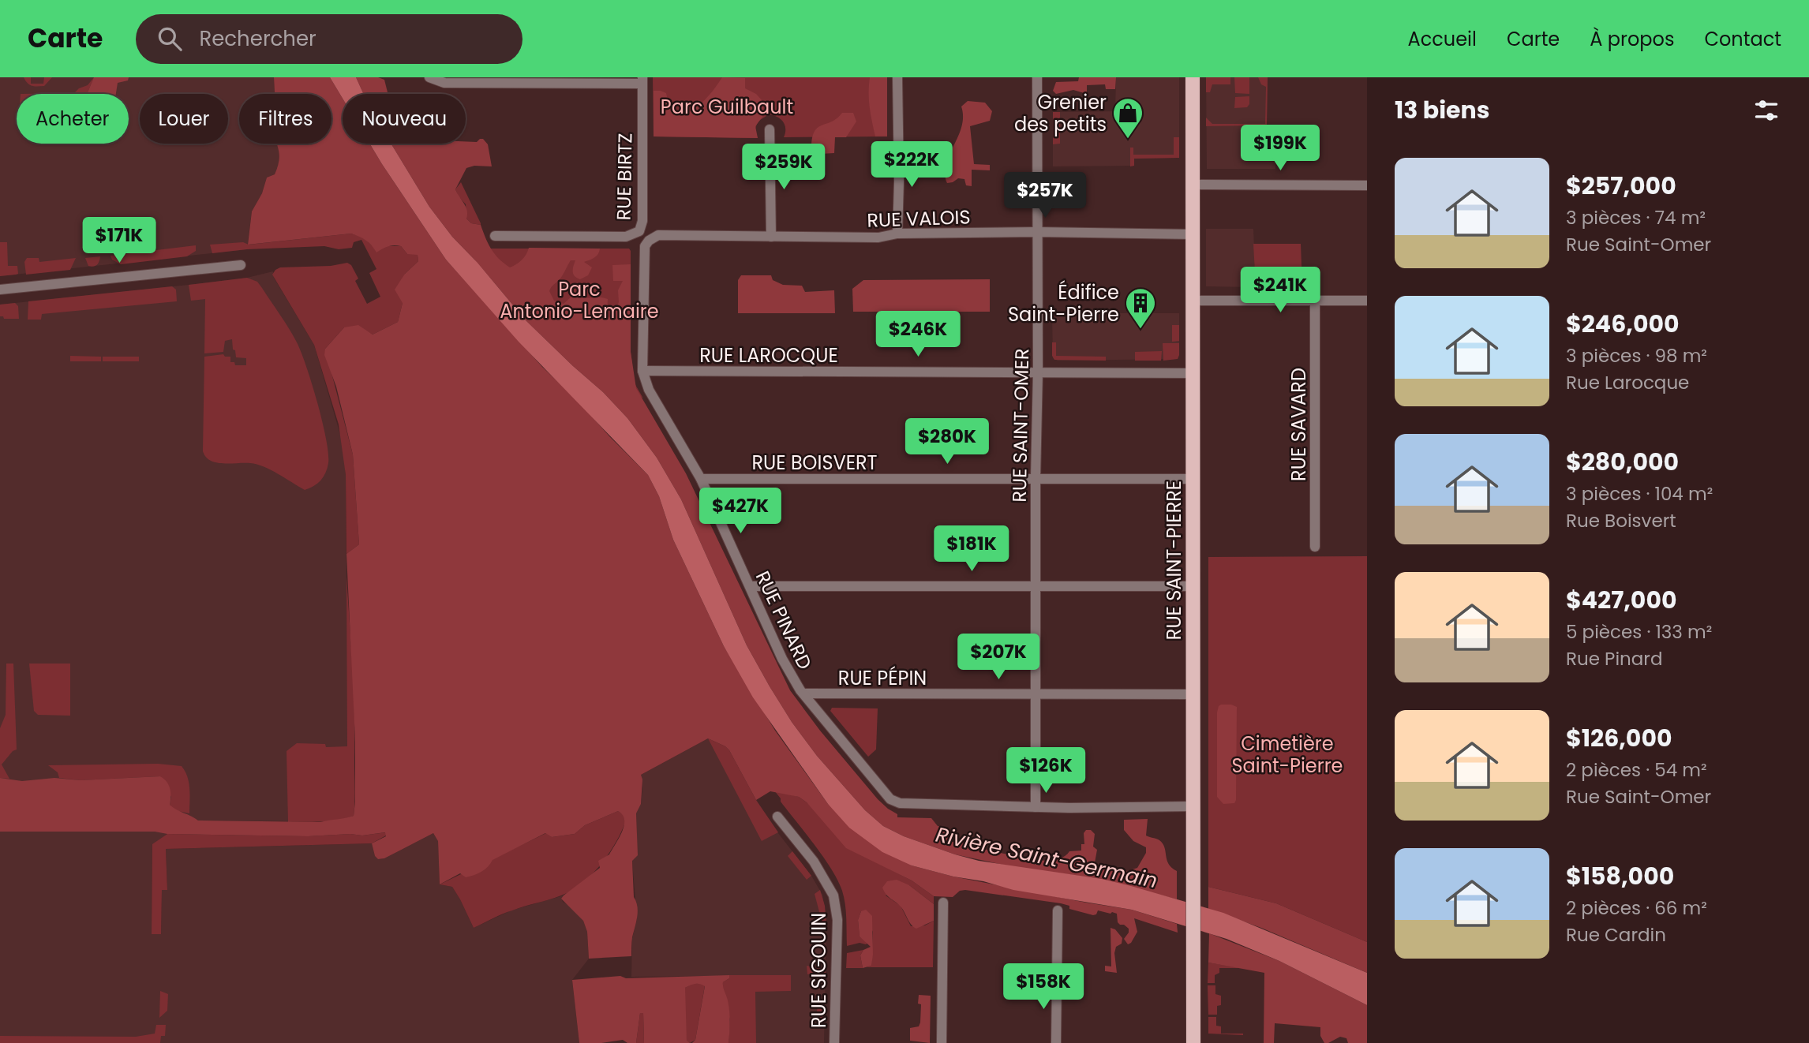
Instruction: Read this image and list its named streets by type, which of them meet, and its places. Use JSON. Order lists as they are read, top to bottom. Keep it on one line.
{"streets":{"main road":["RUE SAINT-PIERRE"],"street":["RUE BIRTZ","RUE VALOIS","RUE LAROCQUE","RUE SAVARD","RUE SAINT-OMER","RUE BOISVERT","RUE PINARD","RUE PÉPIN","RUE SIGOUIN"]},"crossings":[["RUE VALOIS","RUE SAINT-OMER"],["RUE VALOIS","RUE SAINT-PIERRE"],["RUE VALOIS","RUE PINARD"],["RUE LAROCQUE","RUE SAINT-OMER"],["RUE LAROCQUE","RUE SAINT-PIERRE"],["RUE LAROCQUE","RUE PINARD"],["RUE SAINT-OMER","RUE BOISVERT"],["RUE SAINT-OMER","RUE PINARD"],["RUE SAINT-OMER","RUE PÉPIN"],["RUE BOISVERT","RUE SAINT-PIERRE"],["RUE BOISVERT","RUE PINARD"],["RUE SAINT-PIERRE","RUE PINARD"],["RUE SAINT-PIERRE","RUE PÉPIN"],["RUE PINARD","RUE PÉPIN"]],"water":["Rivière Saint-Germain"],"parks":["Parc Guilbault","Parc Antonio-Lemaire","Cimetière Saint-Pierre"],"places":{"shop":["Grenier des petits"],"building":["Édifice Saint-Pierre"]},"page":{"header":"Carte","search":"Rechercher","nav":["Accueil","Carte","À propos","Contact"],"heading":"13 biens","chip":["Acheter","Louer","Filtres","Nouveau"],"price":["$199K","$222K","$259K","$257K","$171K","$241K","$246K","$280K","$427K","$181K","$207K","$126K","$158K"],"list":[{"name":"$257,000","note":"3 pièces · 74 m² · Rue Saint-Omer"},{"name":"$246,000","note":"3 pièces · 98 m² · Rue Larocque"},{"name":"$280,000","note":"3 pièces · 104 m² · Rue Boisvert"},{"name":"$427,000","note":"5 pièces · 133 m² · Rue Pinard"},{"name":"$126,000","note":"2 pièces · 54 m² · Rue Saint-Omer"},{"name":"$158,000","note":"2 pièces · 66 m² · Rue Cardin"}]}}
